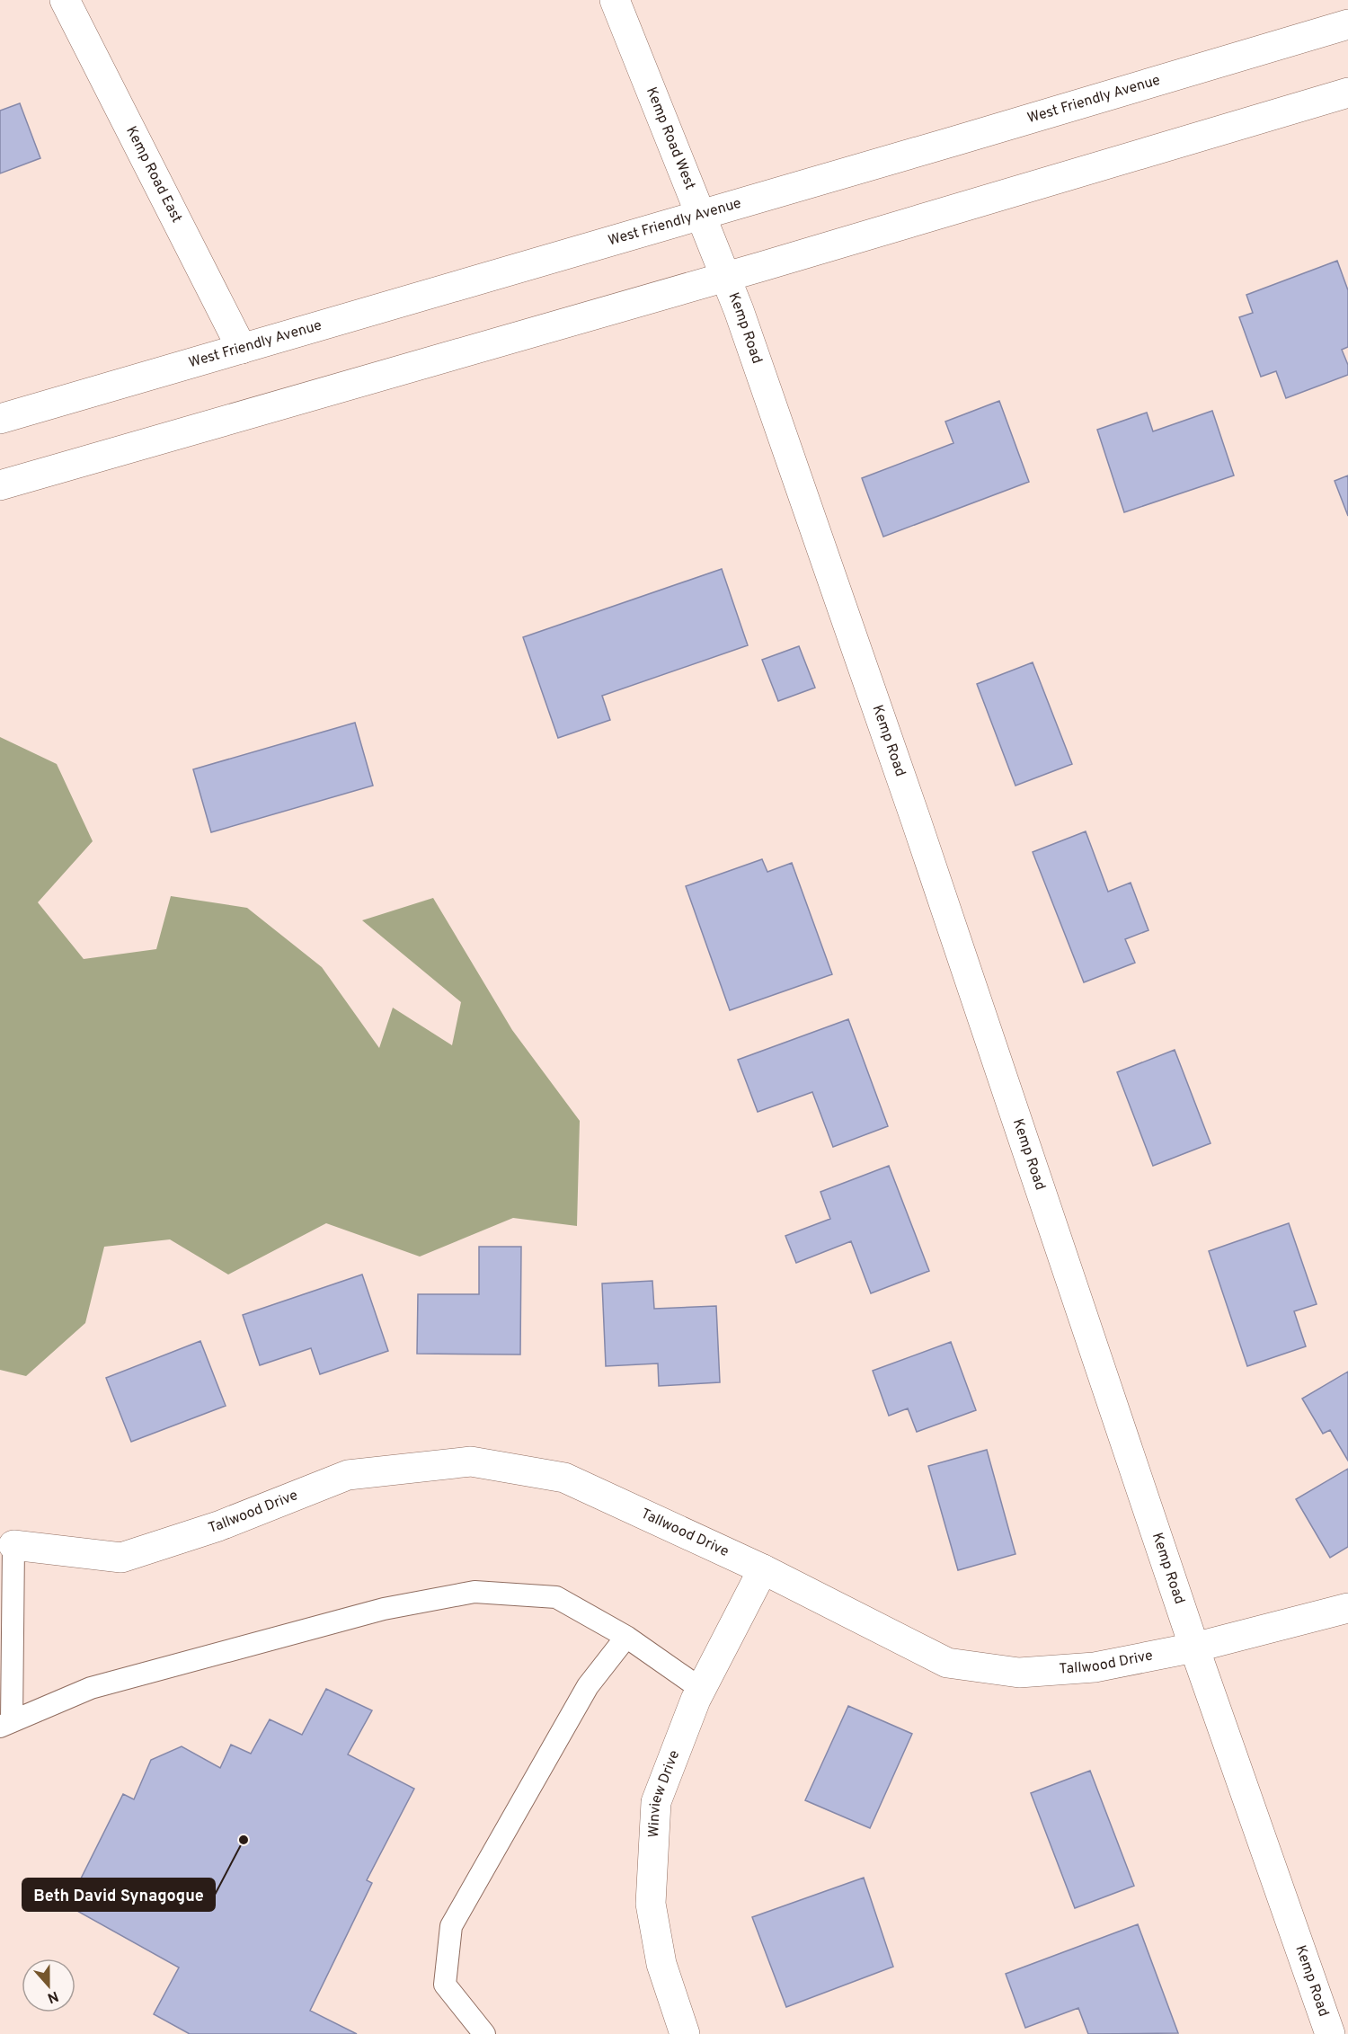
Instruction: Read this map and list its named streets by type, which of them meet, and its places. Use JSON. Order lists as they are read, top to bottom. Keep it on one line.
{"streets":{"street":["West Friendly Avenue","Kemp Road West","Kemp Road East","Kemp Road","Tallwood Drive","Winview Drive"]},"crossings":[["West Friendly Avenue","Kemp Road West"],["West Friendly Avenue","Kemp Road East"],["Kemp Road West","Kemp Road"],["Kemp Road","Tallwood Drive"],["Tallwood Drive","Winview Drive"]],"places":["Beth David Synagogue"],"north":"bottom"}
